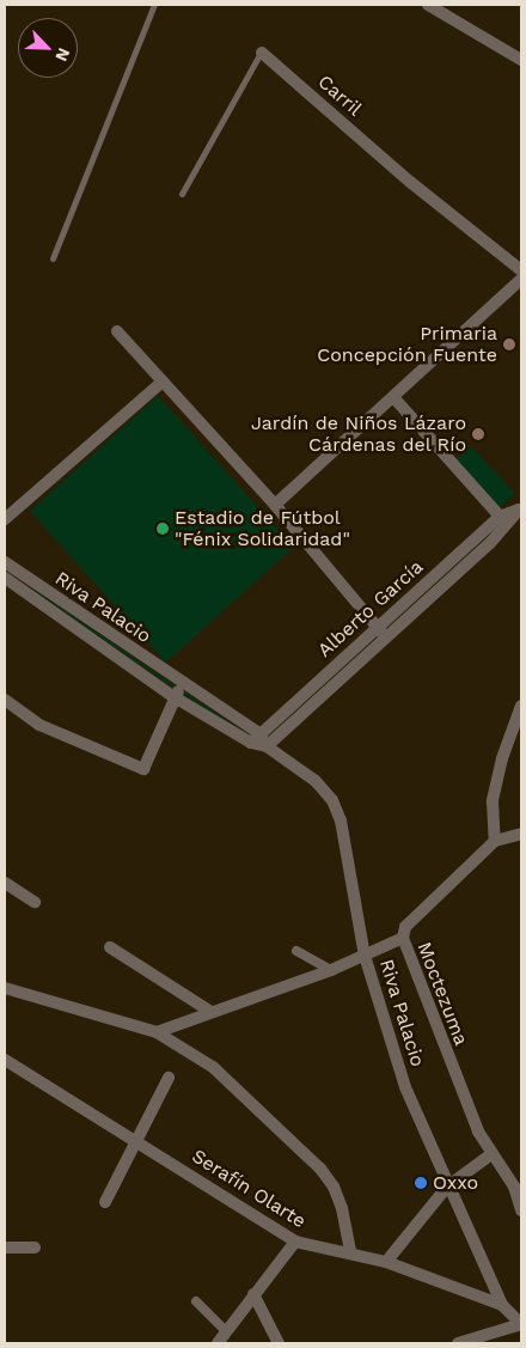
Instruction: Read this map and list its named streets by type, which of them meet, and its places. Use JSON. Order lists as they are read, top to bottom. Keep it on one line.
{"streets":{"street":["Carril","Riva Palacio","Alberto García","Moctezuma","Serafín Olarte"]},"crossings":[["Riva Palacio","Alberto García"],["Riva Palacio","Serafín Olarte"]],"places":["Primaria Concepción Fuente","Jardín de Niños Lázaro Cárdenas del Río","Estadio de Fútbol \"Fénix Solidaridad\"","Oxxo"],"north":"bottom right"}
